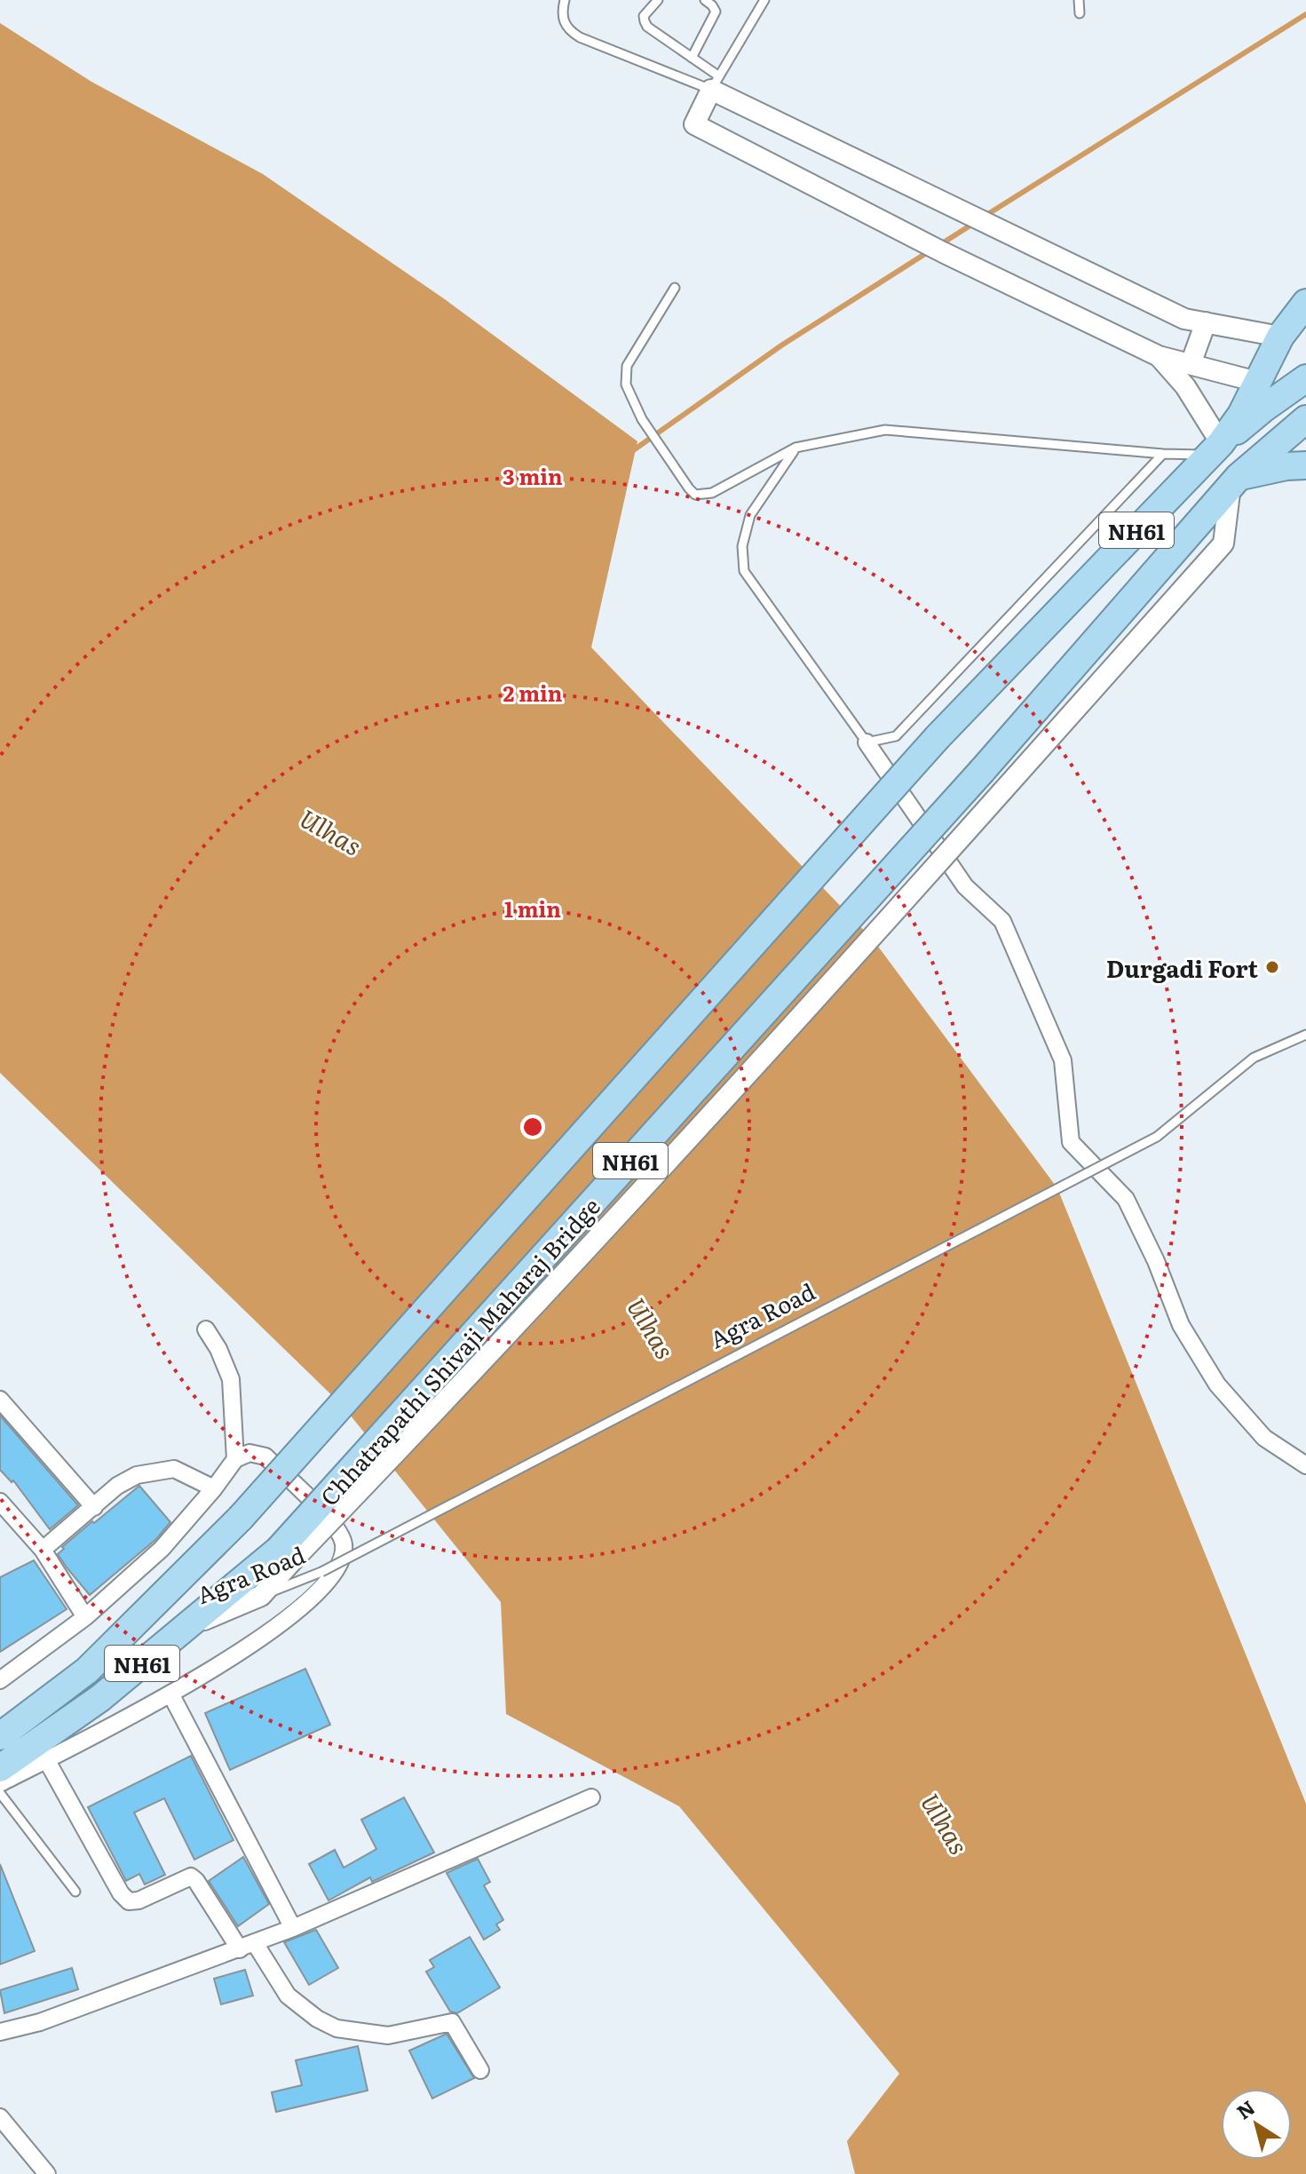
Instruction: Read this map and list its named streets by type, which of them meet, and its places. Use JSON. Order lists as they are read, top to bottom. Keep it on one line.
{"streets":{"highway":["NH61","Chhatrapathi Shivaji Maharaj Bridge"],"street":["Agra Road"]},"crossings":[["NH61","Agra Road"],["NH61","Chhatrapathi Shivaji Maharaj Bridge"]],"water":["Ulhas"],"places":["Durgadi Fort"],"north":"top left","rings":["3 min","2 min","1 min"]}
